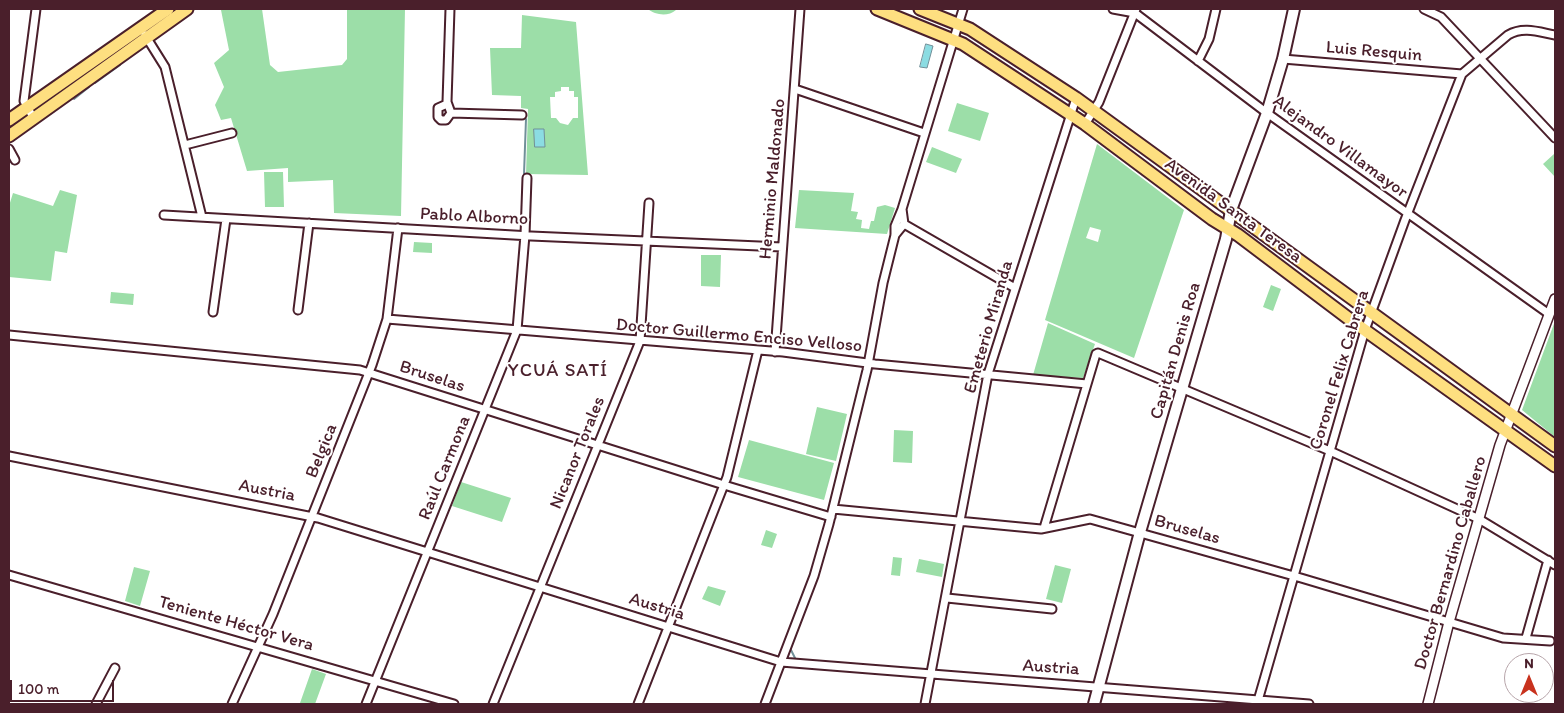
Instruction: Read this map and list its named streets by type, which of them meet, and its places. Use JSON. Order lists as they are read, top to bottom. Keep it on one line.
{"streets":{"main road":["Avenida Santa Teresa","Capitán Denis Roa"],"street":["Luis Resquin","Alejandro Villamayor","Herminio Maldonado","Pablo Alborno","Emeterio Miranda","Doctor Guillermo Enciso Velloso","Coronel Felix Cabrera","Bruselas","Belgica","Nicanor Torales","Raúl Carmona","Austria","Doctor Bernardino Caballero","Teniente Héctor Vera"]},"crossings":[["Luis Resquin","Capitán Denis Roa"],["Luis Resquin","Coronel Felix Cabrera"],["Alejandro Villamayor","Capitán Denis Roa"],["Alejandro Villamayor","Coronel Felix Cabrera"],["Alejandro Villamayor","Doctor Bernardino Caballero"],["Herminio Maldonado","Pablo Alborno"],["Herminio Maldonado","Doctor Guillermo Enciso Velloso"],["Avenida Santa Teresa","Emeterio Miranda"],["Avenida Santa Teresa","Capitán Denis Roa"],["Avenida Santa Teresa","Coronel Felix Cabrera"],["Avenida Santa Teresa","Doctor Bernardino Caballero"],["Pablo Alborno","Belgica"],["Pablo Alborno","Nicanor Torales"],["Pablo Alborno","Raúl Carmona"],["Emeterio Miranda","Doctor Guillermo Enciso Velloso"],["Emeterio Miranda","Bruselas"],["Emeterio Miranda","Austria"],["Doctor Guillermo Enciso Velloso","Belgica"],["Doctor Guillermo Enciso Velloso","Nicanor Torales"],["Doctor Guillermo Enciso Velloso","Raúl Carmona"],["Capitán Denis Roa","Bruselas"],["Capitán Denis Roa","Austria"],["Coronel Felix Cabrera","Bruselas"],["Coronel Felix Cabrera","Austria"],["Bruselas","Belgica"],["Bruselas","Nicanor Torales"],["Bruselas","Raúl Carmona"],["Bruselas","Doctor Bernardino Caballero"],["Belgica","Austria"],["Belgica","Teniente Héctor Vera"],["Nicanor Torales","Austria"],["Raúl Carmona","Austria"],["Raúl Carmona","Teniente Héctor Vera"]],"districts":["YCUÁ SATÍ"],"scale_bar":"100 m","north":"top"}
